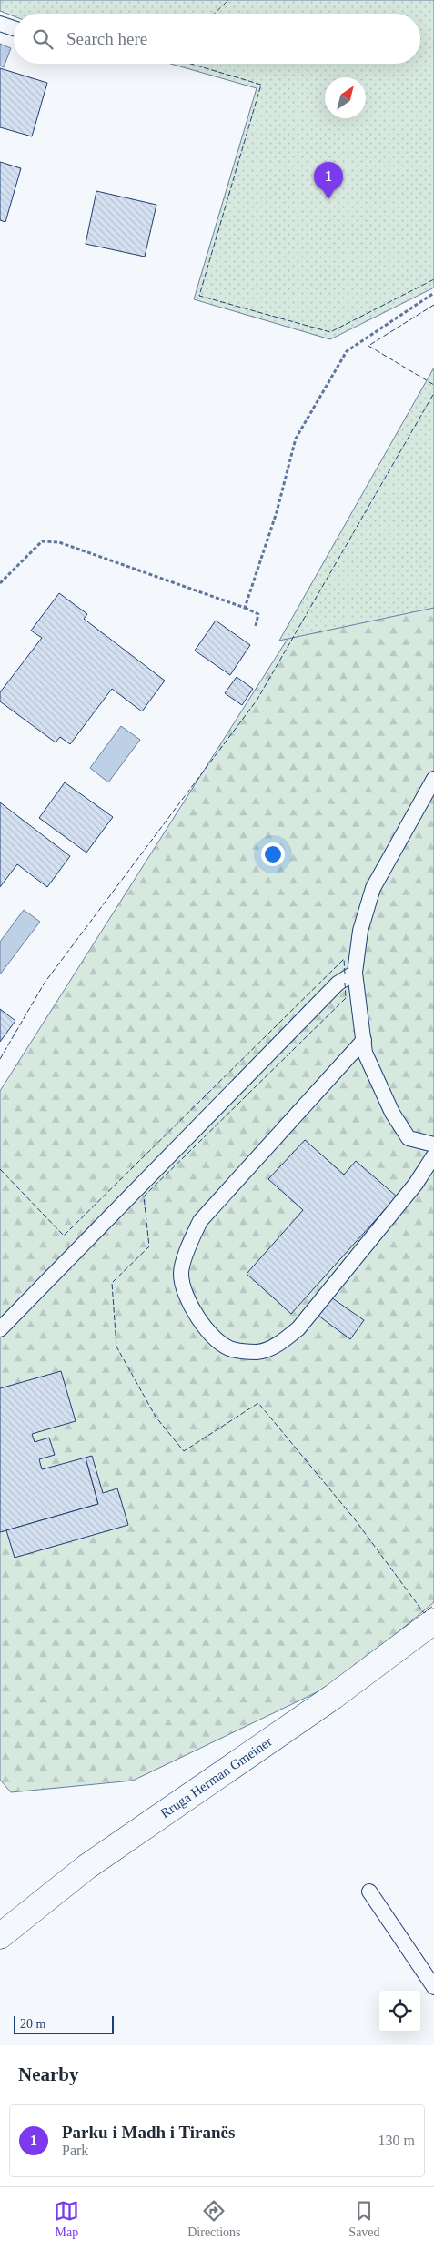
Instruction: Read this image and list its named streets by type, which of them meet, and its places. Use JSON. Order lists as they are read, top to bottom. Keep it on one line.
{"streets":{"street":["Rruga Herman Gmeiner"]},"scale_bar":"20 m","north":"top right","page":{"search":"Search here","pins":"1","scale":"20 m","heading":"Nearby","list":[{"mark":"1","name":"Parku i Madh i Tiranës","note":"Park","value":"130 m"}],"nav":["Map","Directions","Saved"]}}
